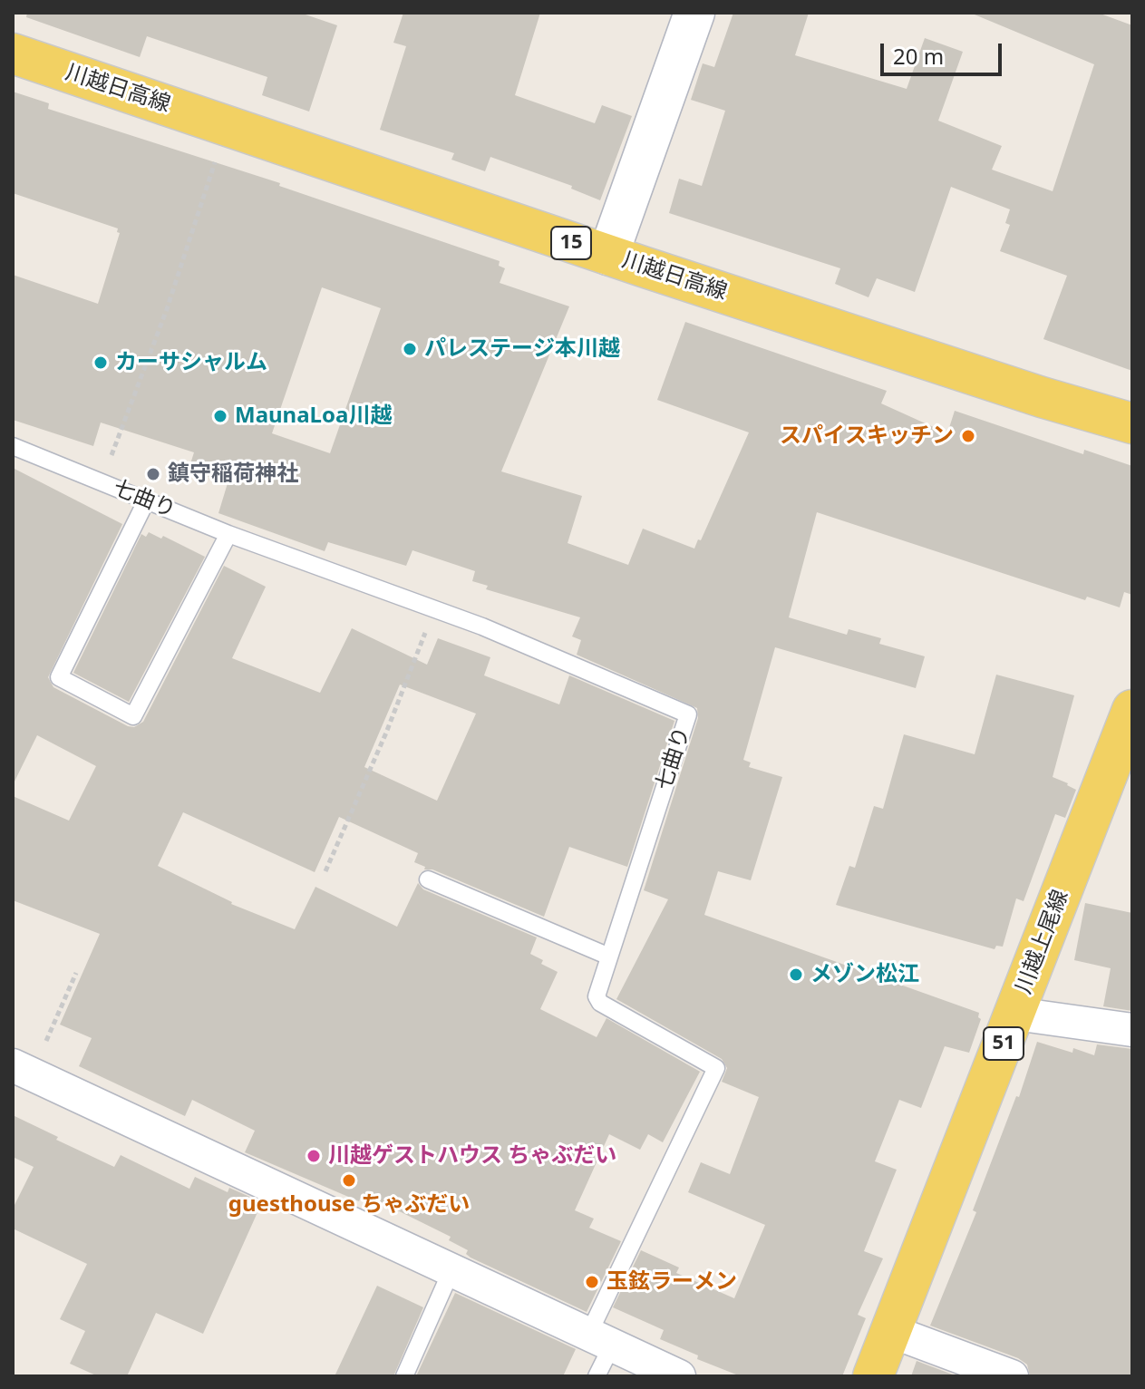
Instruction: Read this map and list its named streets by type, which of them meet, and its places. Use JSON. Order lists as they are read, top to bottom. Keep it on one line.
{"streets":{"main road":["川越日高線","15","川越上尾線","51"],"lane":["七曲り"]},"places":["パレステージ本川越","カーサシャルム","MaunaLoa川越","スパイスキッチン","鎮守稲荷神社","メゾン松江","川越ゲストハウス ちゃぶだい","guesthouse ちゃぶだい","玉鉉ラーメン"],"scale_bar":"20 m"}
